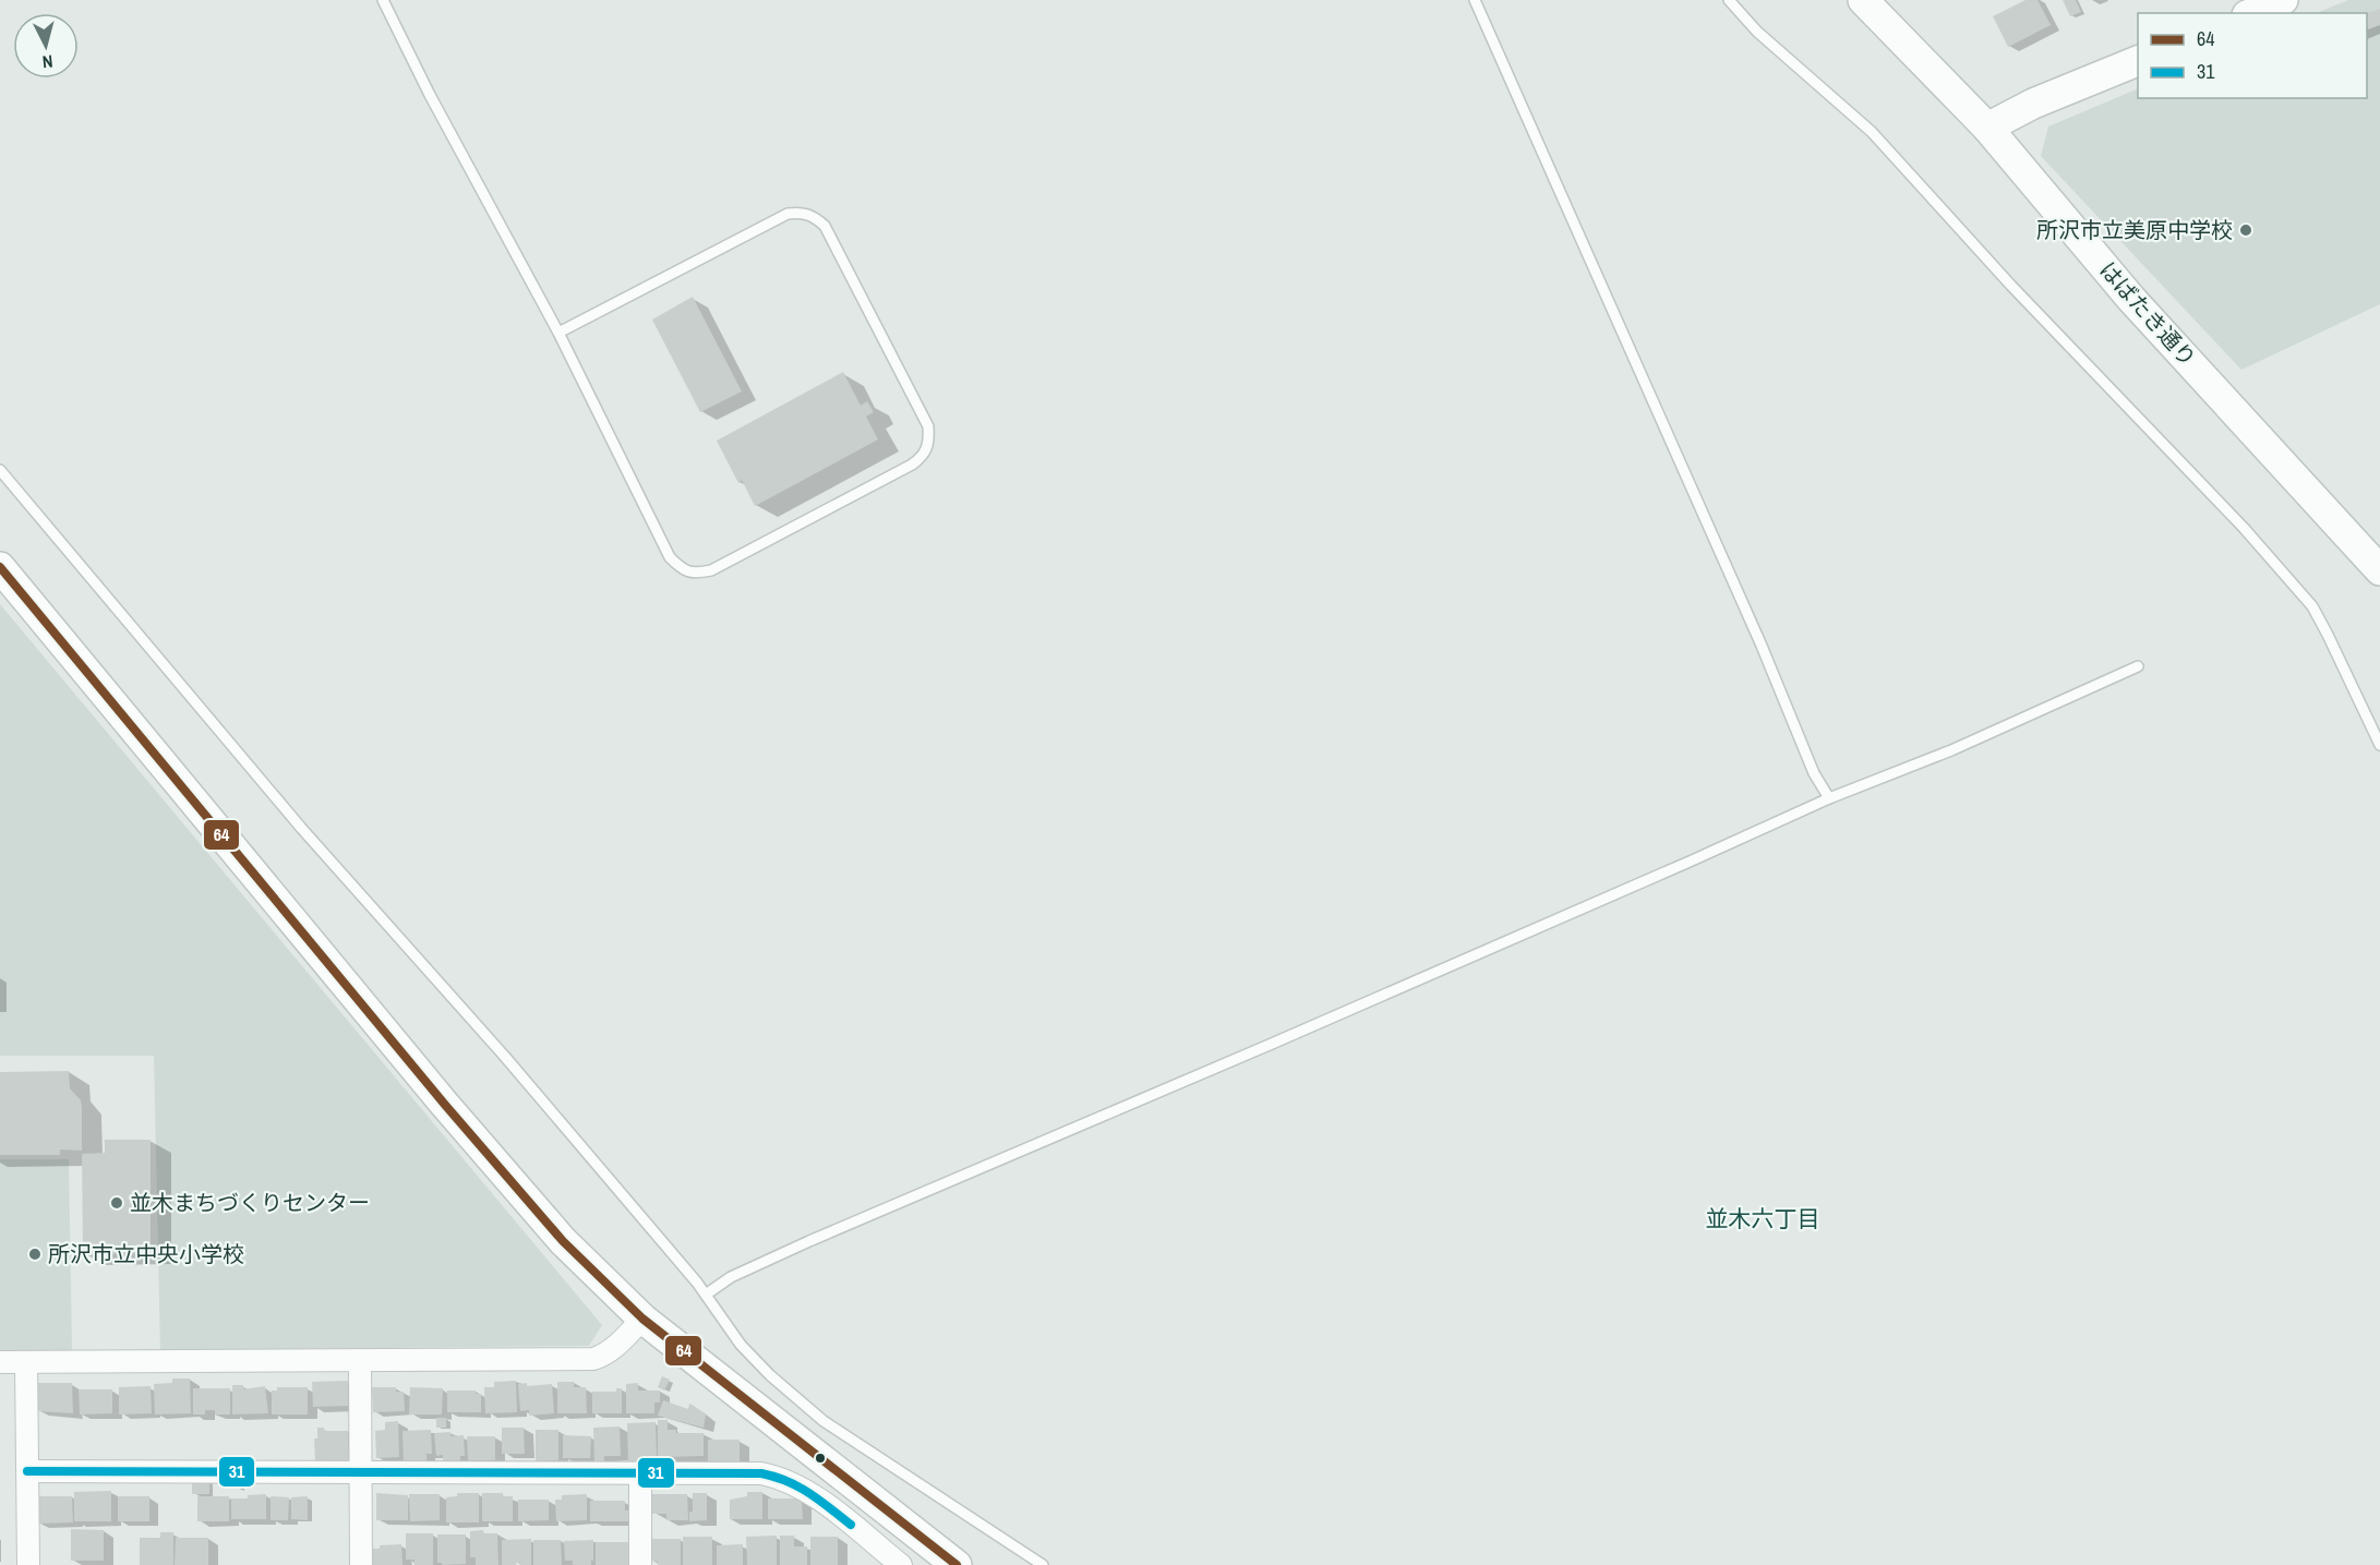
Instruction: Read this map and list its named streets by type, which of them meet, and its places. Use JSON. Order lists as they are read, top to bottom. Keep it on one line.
{"streets":{"street":["はばたき通り"]},"districts":["並木六丁目"],"places":["所沢市立美原中学校","並木まちづくりセンター","所沢市立中央小学校"],"lines":["transit line 64","transit line 31"],"legend":["64","31"],"north":"bottom"}
